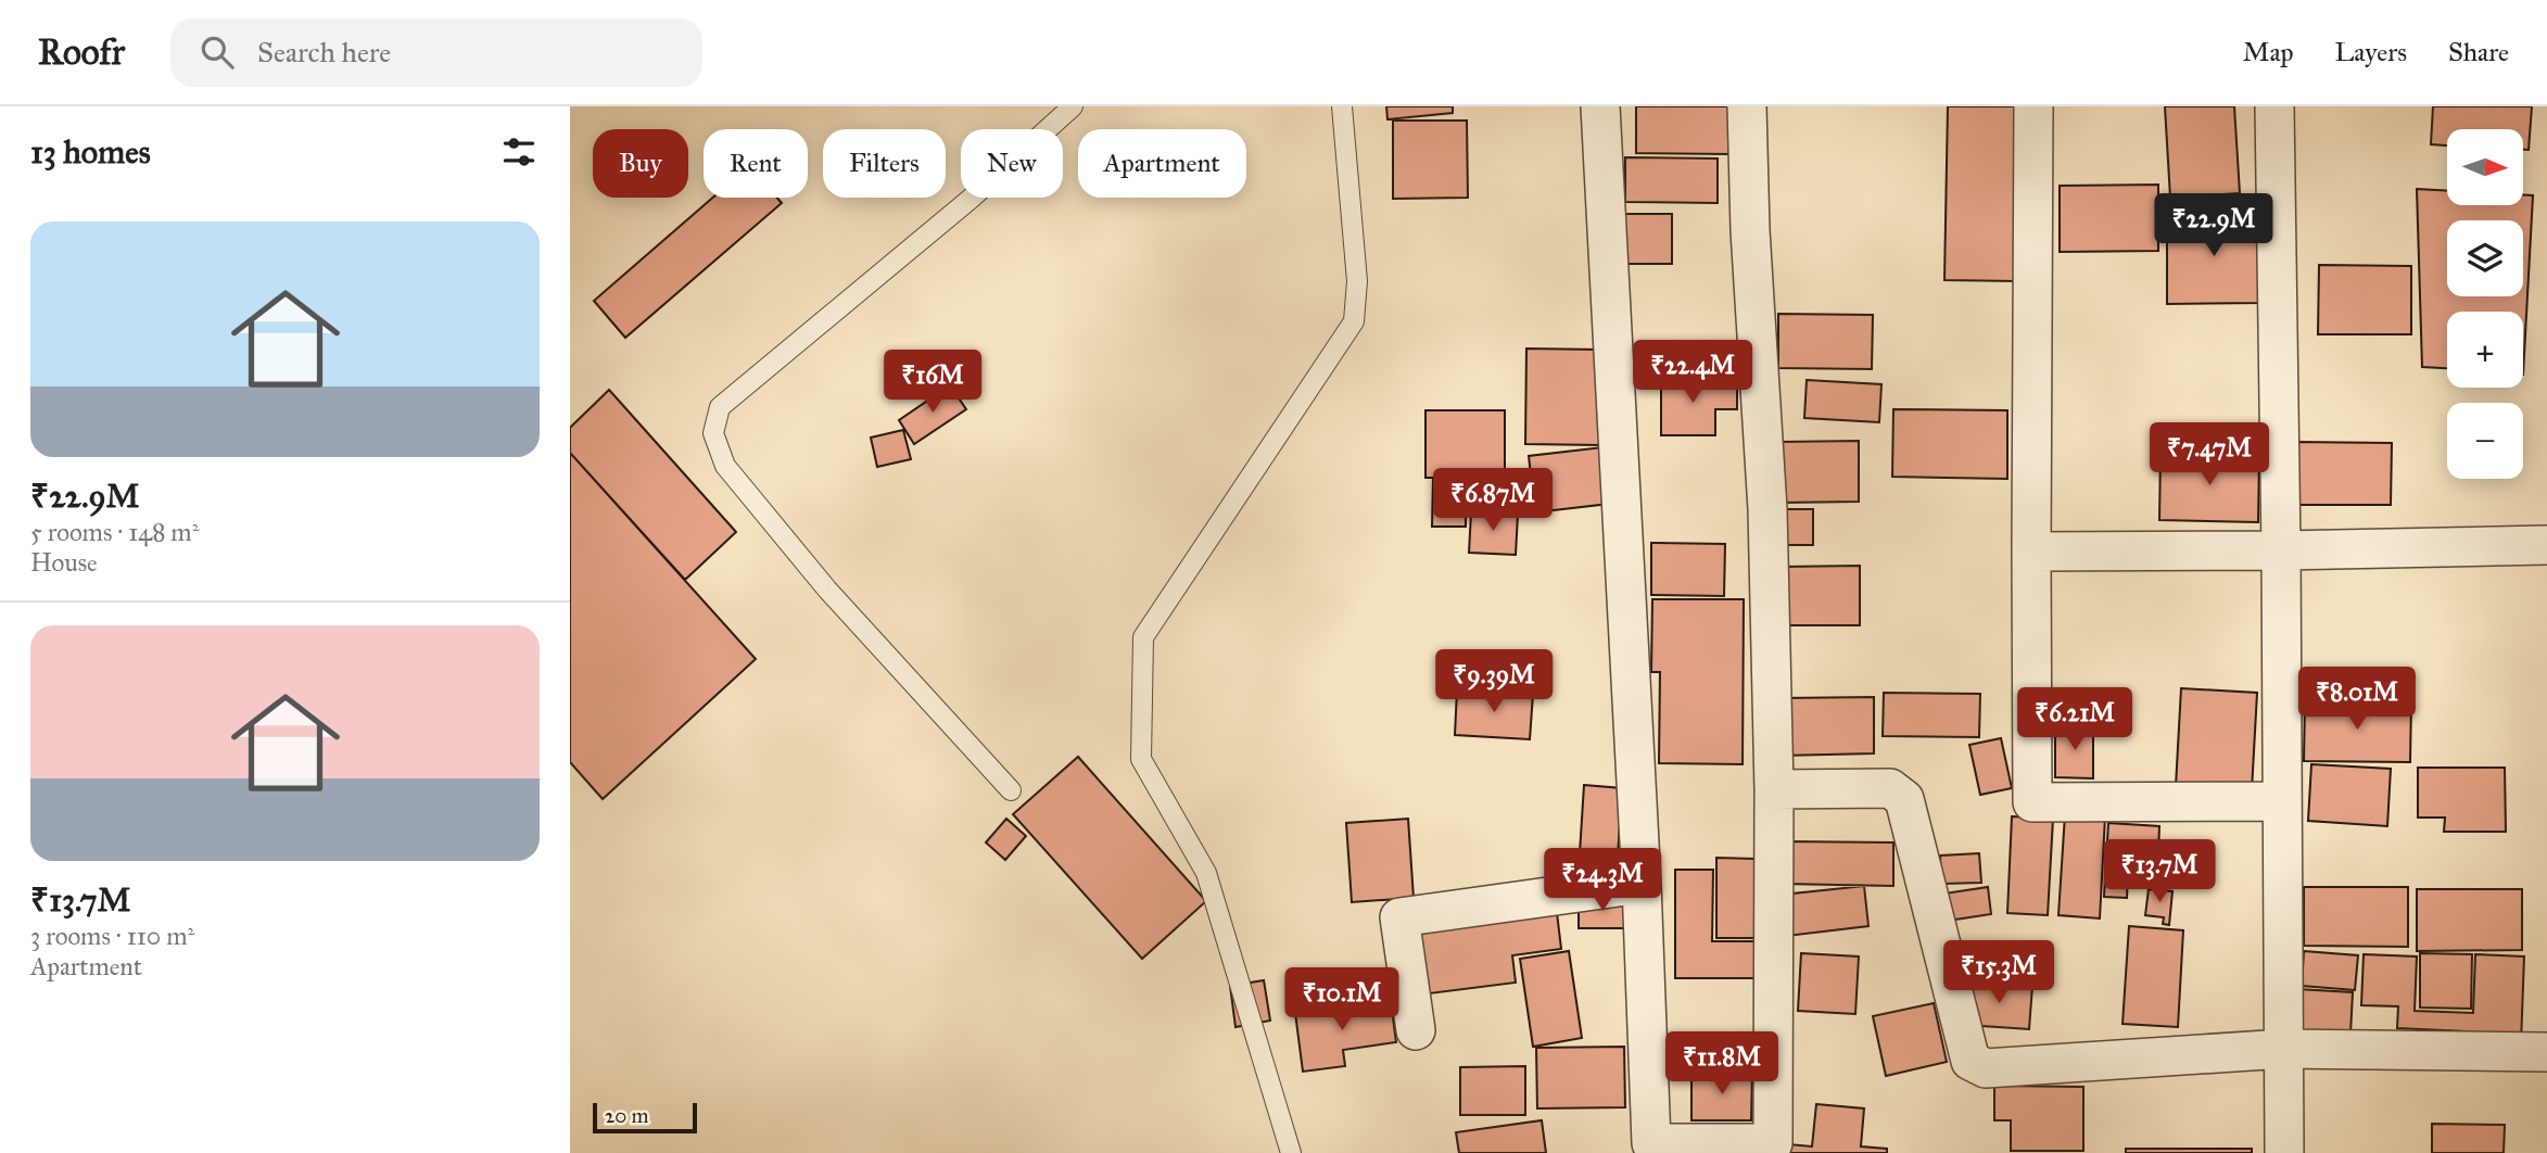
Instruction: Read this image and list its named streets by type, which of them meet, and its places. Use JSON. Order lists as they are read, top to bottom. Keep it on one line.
{"scale_bar":"20 m","north":"right","page":{"header":"Roofr","search":"Search here","nav":["Map","Layers","Share"],"heading":"13 homes","map_buttons":["+","−"],"chip":["Buy","Rent","Filters","New","Apartment"],"price":["₹22.9M","₹22.4M","₹16M","₹7.47M","₹6.87M","₹9.39M","₹8.01M","₹6.21M","₹13.7M","₹24.3M","₹15.3M","₹10.1M","₹11.8M"],"list":[{"name":"₹22.9M","note":"5 rooms · 148 m² · House"},{"name":"₹13.7M","note":"3 rooms · 110 m² · Apartment"}],"scale":"20 m"}}
